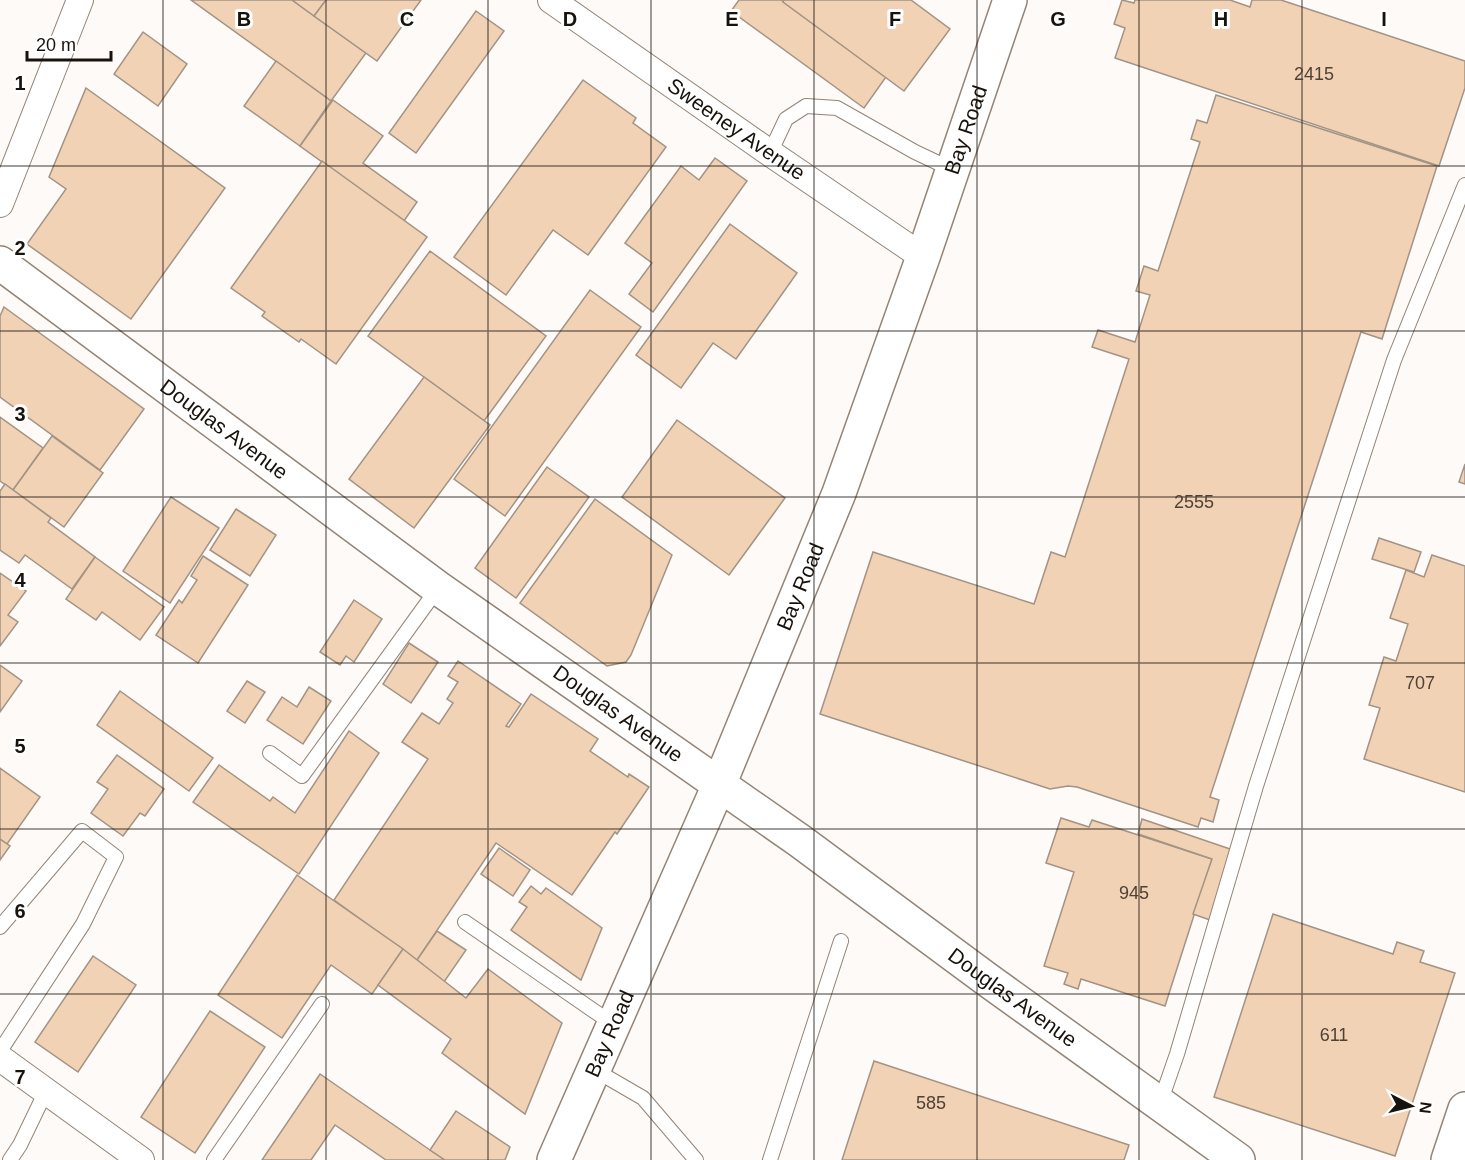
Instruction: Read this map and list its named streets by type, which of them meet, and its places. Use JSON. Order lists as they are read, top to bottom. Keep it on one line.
{"streets":{"street":["Sweeney Avenue","Bay Road","Douglas Avenue"]},"crossings":[["Sweeney Avenue","Bay Road"],["Bay Road","Douglas Avenue"]],"house_numbers":["2415","2555","707","945","611","585"],"scale_bar":"20 m","north":"right","grid":{"columns":["B","C","D","E","F","G","H","I"],"rows":["1","2","3","4","5","6","7"]}}
